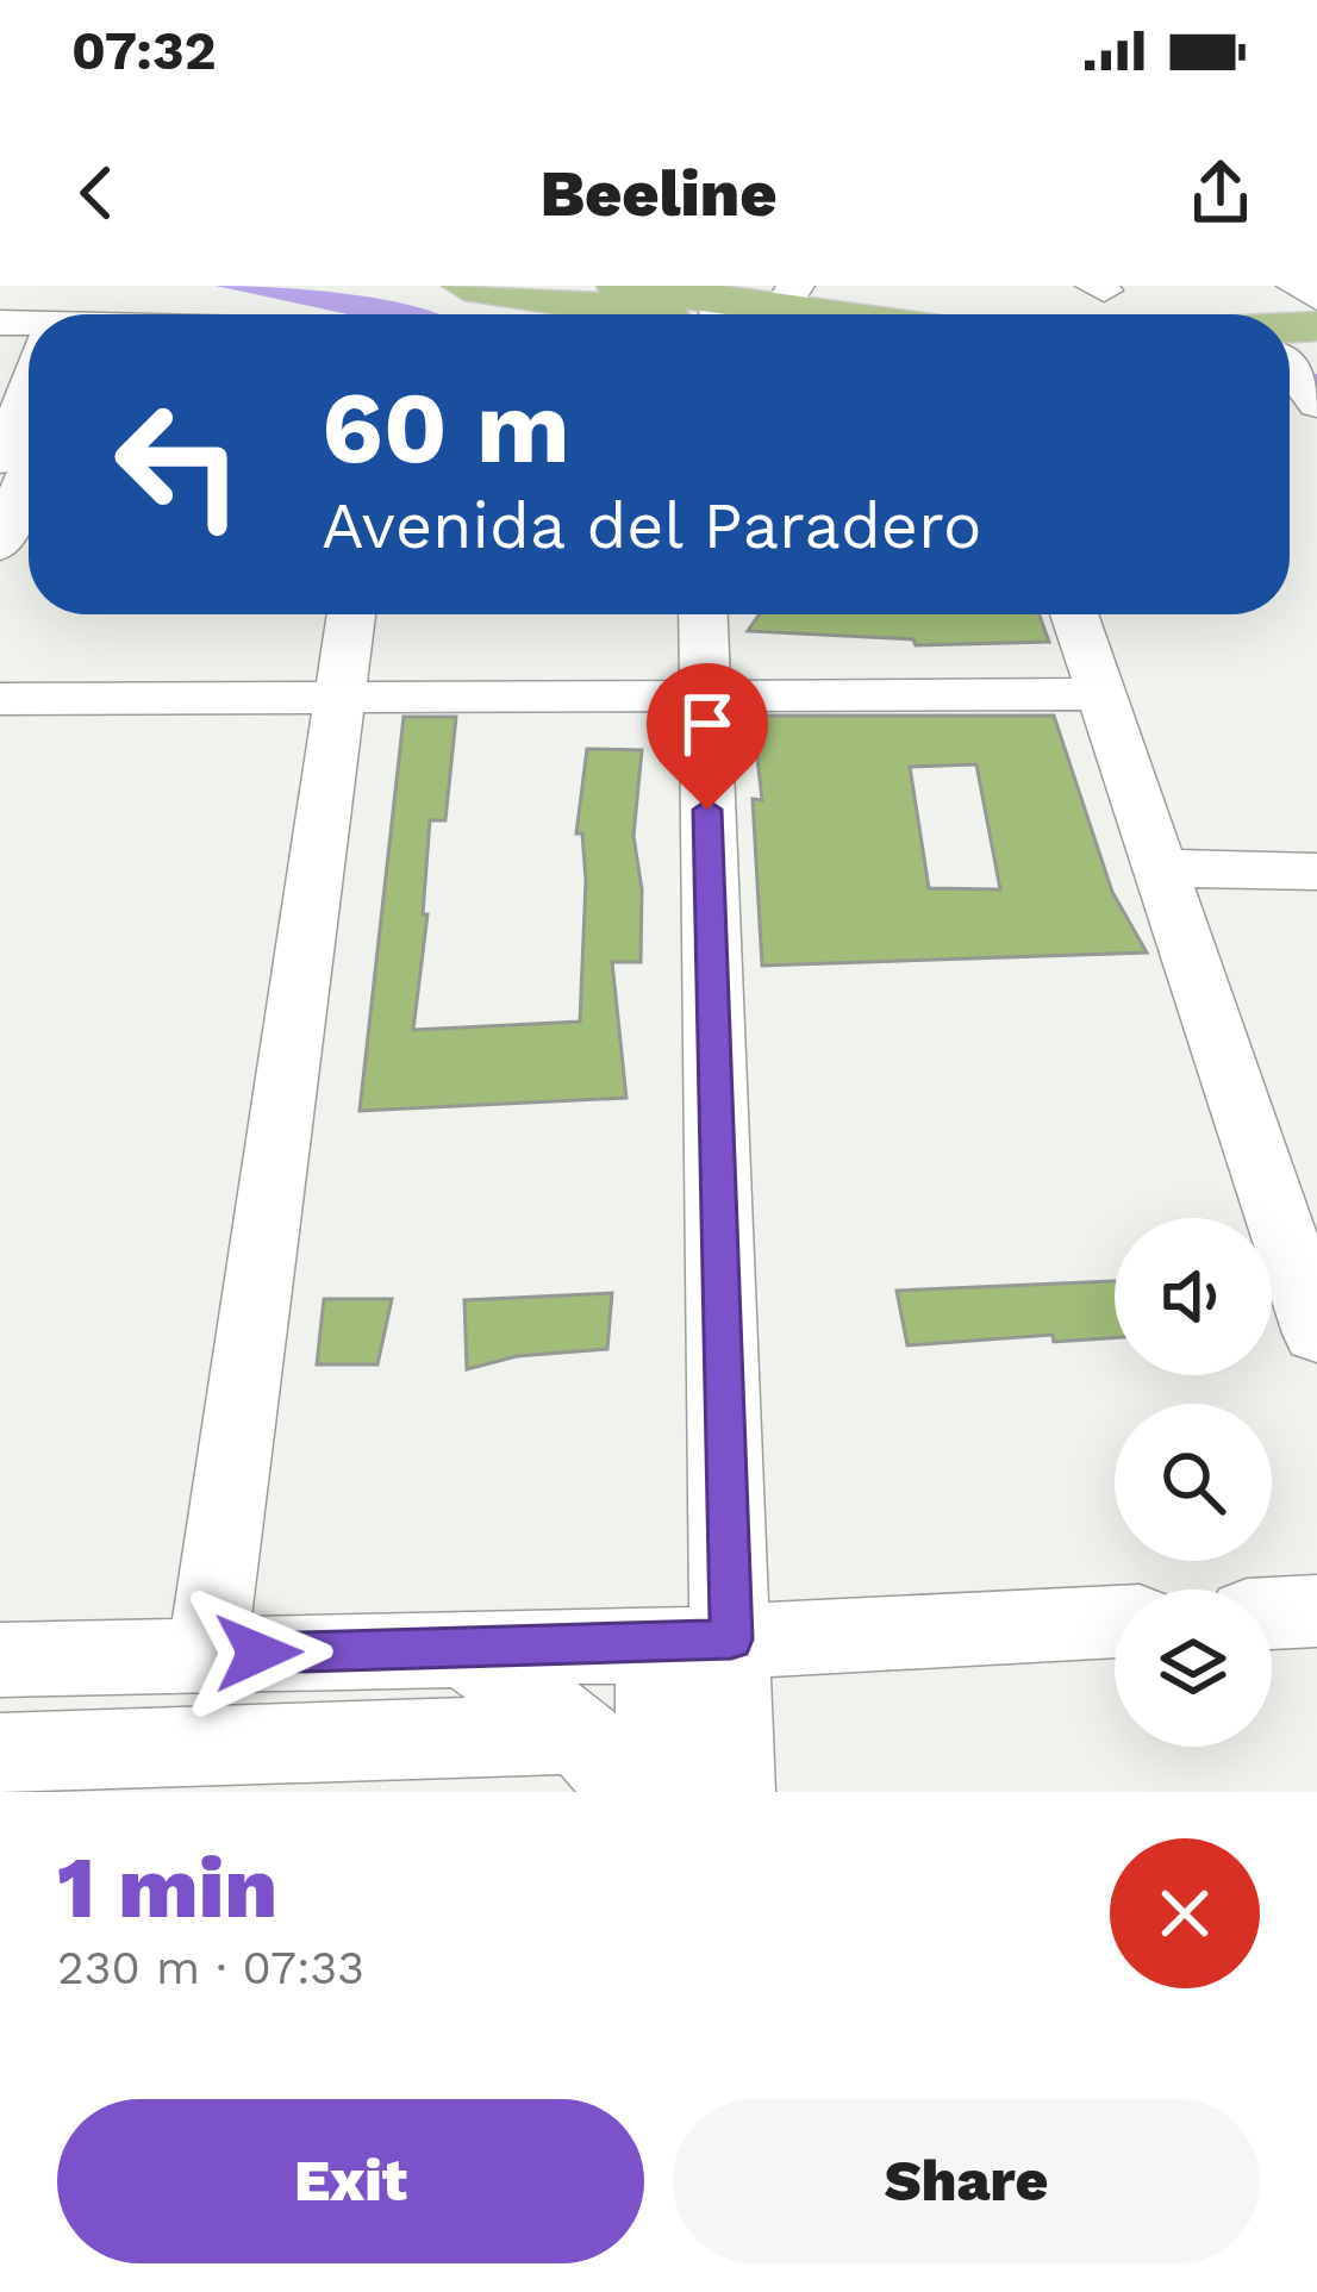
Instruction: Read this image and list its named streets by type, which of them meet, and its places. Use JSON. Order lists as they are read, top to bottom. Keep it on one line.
{"page":{"status":"07:32","header":"Beeline","turn":["60 m","Avenida del Paradero"],"heading":["1 min","230 m · 07:33"],"buttons":["Exit","Share"]}}
